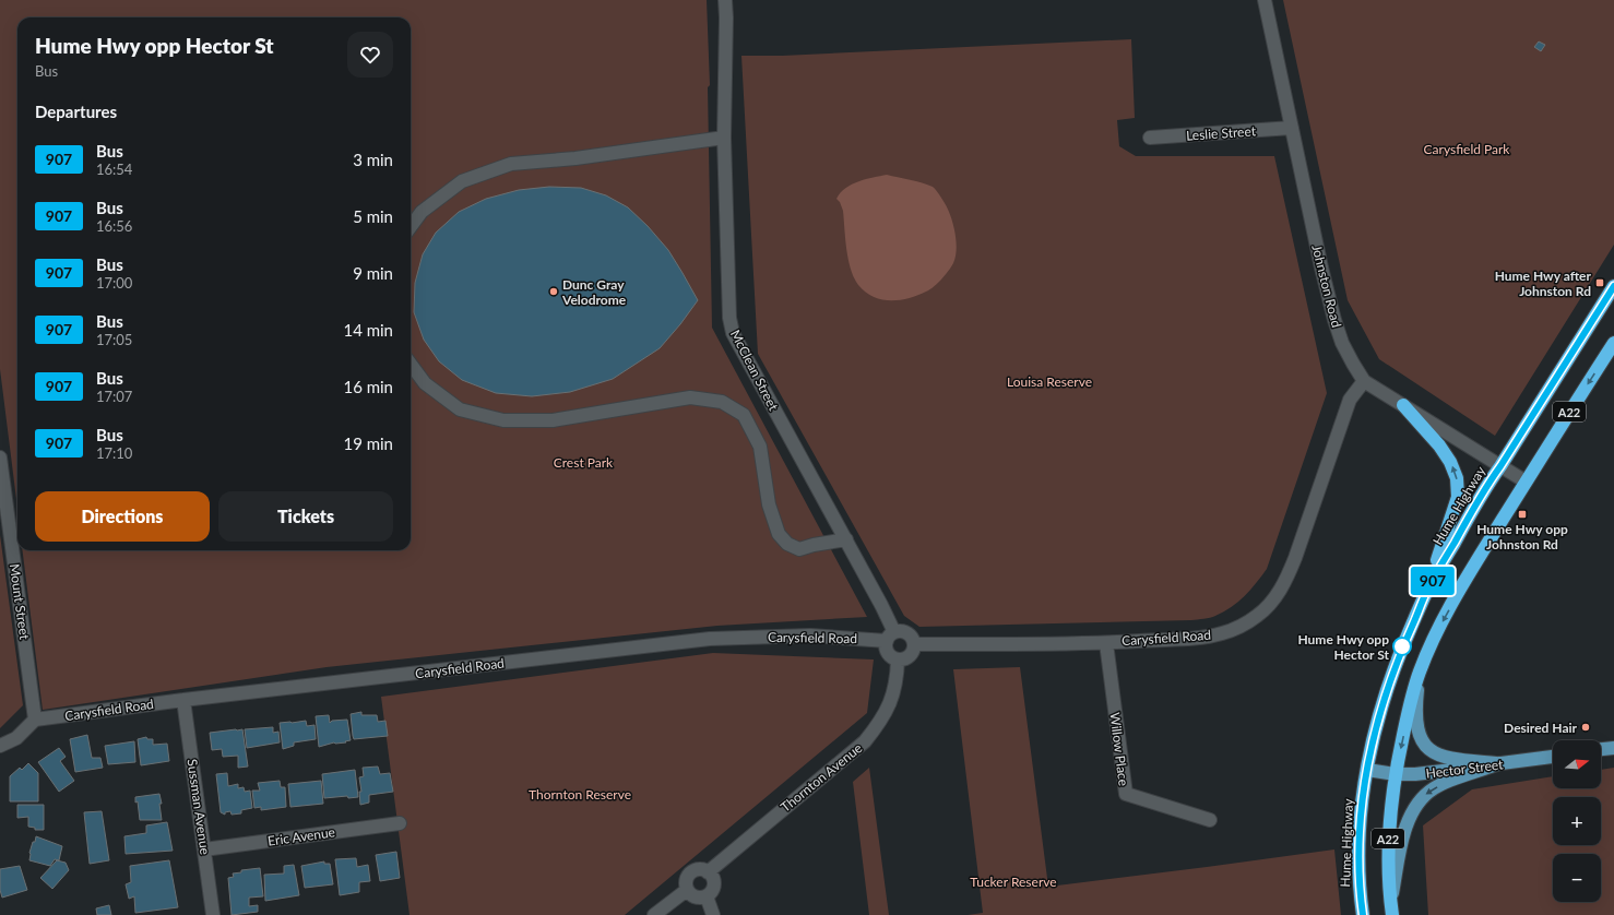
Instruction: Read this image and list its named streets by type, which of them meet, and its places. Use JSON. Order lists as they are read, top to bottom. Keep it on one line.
{"streets":{"highway":["A22","Hume Highway"],"main road":["Hector Street"],"street":["Leslie Street","Johnston Road","McClean Street","Mount Street","Carysfield Road","Willow Place","Thornton Avenue","Sussman Avenue","Eric Avenue"]},"crossings":[["Leslie Street","Johnston Road"],["Johnston Road","A22"],["Johnston Road","Hume Highway"],["Johnston Road","Carysfield Road"],["McClean Street","Carysfield Road"],["McClean Street","Thornton Avenue"],["A22","Hector Street"],["Hume Highway","Hector Street"],["Mount Street","Carysfield Road"],["Carysfield Road","Willow Place"],["Carysfield Road","Thornton Avenue"],["Carysfield Road","Sussman Avenue"],["Sussman Avenue","Eric Avenue"]],"parks":["Carysfield Park","Louisa Reserve","Crest Park","Thornton Reserve","Tucker Reserve"],"places":{"transit":["Hume Hwy after Johnston Rd","Hume Hwy opp Johnston Rd"],"other":["Dunc Gray Velodrome","Hume Hwy opp Hector St","Desired Hair"]},"lines":["bus line 907"],"north":"right","page":{"on_map":"907","heading":[["Hume Hwy opp Hector St","Bus"],"Departures"],"list":[{"mark":"907","name":"Bus","note":"16:54","value":"3 min"},{"mark":"907","name":"Bus","note":"16:56","value":"5 min"},{"mark":"907","name":"Bus","note":"17:00","value":"9 min"},{"mark":"907","name":"Bus","note":"17:05","value":"14 min"},{"mark":"907","name":"Bus","note":"17:07","value":"16 min"},{"mark":"907","name":"Bus","note":"17:10","value":"19 min"}],"buttons":["Directions","Tickets"],"map_buttons":["+","−"]}}
